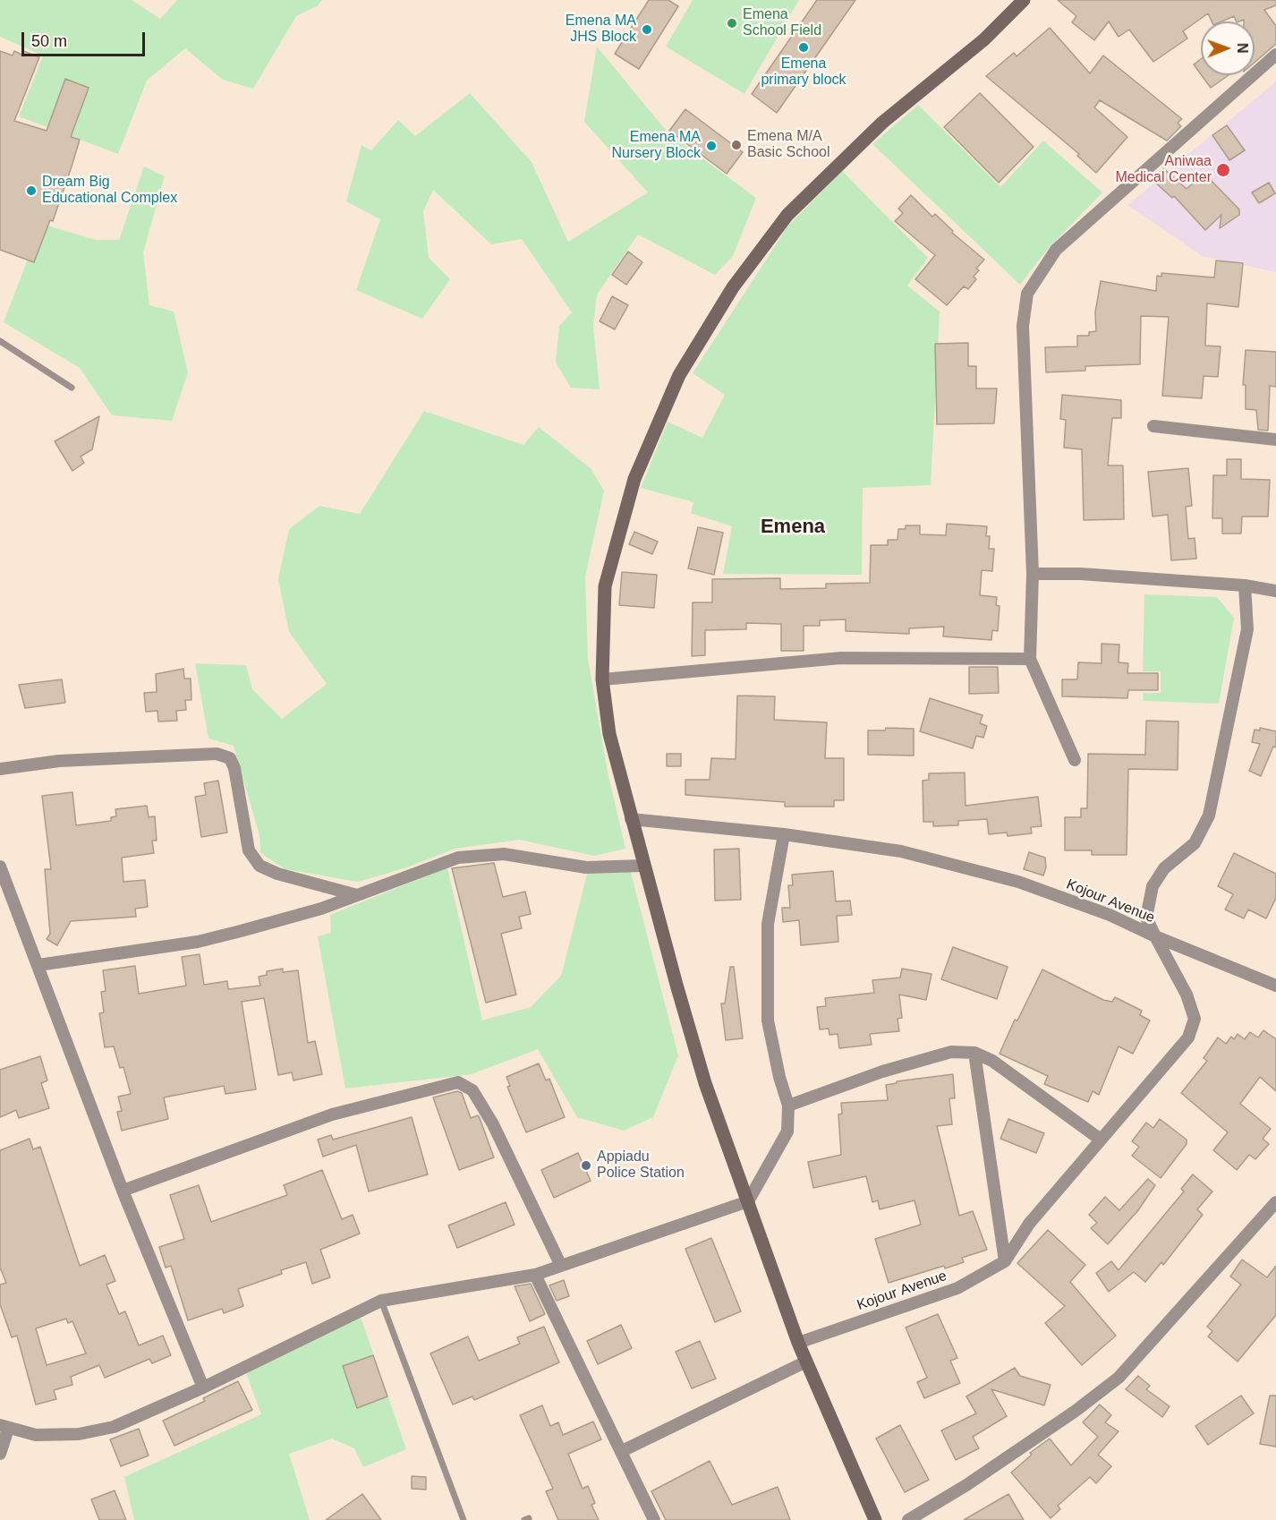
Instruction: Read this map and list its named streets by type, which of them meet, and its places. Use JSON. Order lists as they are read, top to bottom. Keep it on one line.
{"streets":{"street":["Kojour Avenue"]},"districts":["Emena"],"places":["Emena School Field","Emena MA JHS Block","Emena primary block","Emena M/A Basic School","Emena MA Nursery Block","Aniwaa Medical Center","Dream Big Educational Complex","Appiadu Police Station"],"scale_bar":"50 m","north":"right"}
